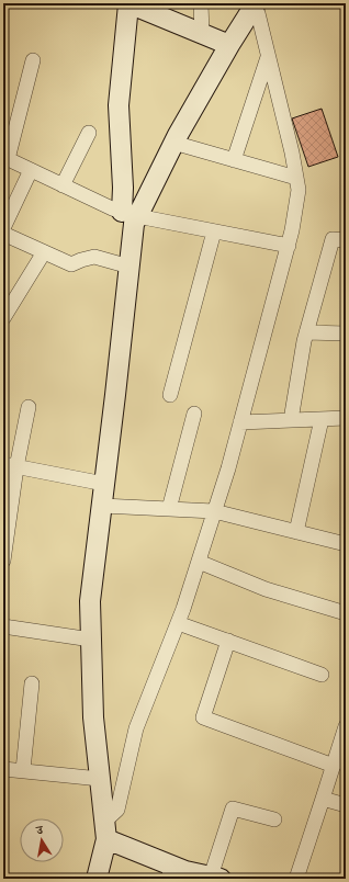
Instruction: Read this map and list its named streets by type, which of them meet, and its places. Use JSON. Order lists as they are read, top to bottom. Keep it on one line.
{"north":"top"}
